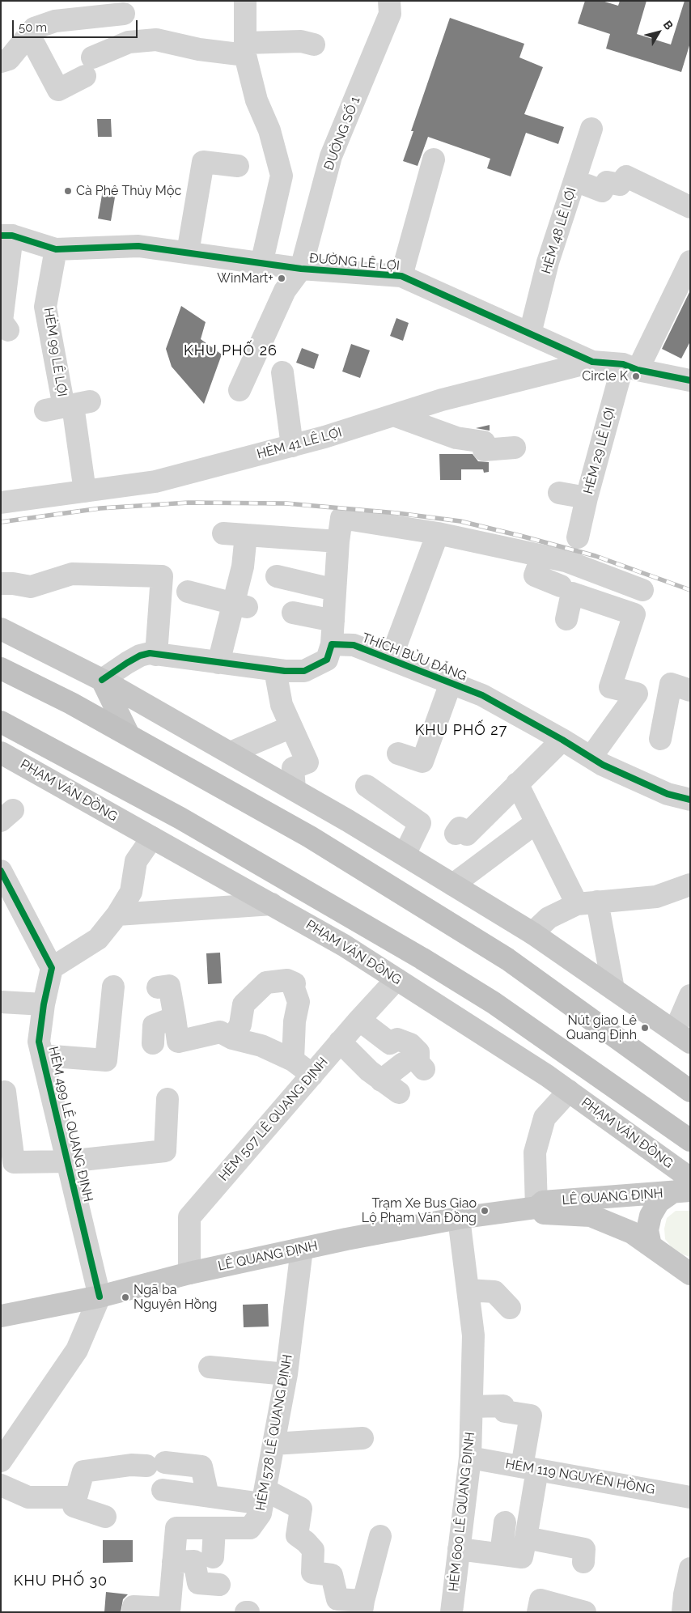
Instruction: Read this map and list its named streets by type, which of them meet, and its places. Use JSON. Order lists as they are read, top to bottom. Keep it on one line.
{"streets":{"highway":["PHẠM VĂN ĐỒNG"],"main road":["LÊ QUANG ĐỊNH"],"street":["ĐƯỜNG SỐ 1","HẺM 48 LÊ LỢI","ĐƯỜNG LÊ LỢI","HẺM 99 LÊ LỢI","HẺM 41 LÊ LỢI","HẺM 29 LÊ LỢI","THÍCH BỬU ĐĂNG","HẺM 507 LÊ QUANG ĐỊNH","HẺM 499 LÊ QUANG ĐỊNH","HẺM 578 LÊ QUANG ĐỊNH","HẺM 119 NGUYÊN HỒNG","HẺM 600 LÊ QUANG ĐỊNH"]},"crossings":[["ĐƯỜNG SỐ 1","ĐƯỜNG LÊ LỢI"],["HẺM 48 LÊ LỢI","ĐƯỜNG LÊ LỢI"],["ĐƯỜNG LÊ LỢI","HẺM 99 LÊ LỢI"],["ĐƯỜNG LÊ LỢI","HẺM 41 LÊ LỢI"],["ĐƯỜNG LÊ LỢI","HẺM 29 LÊ LỢI"],["HẺM 99 LÊ LỢI","HẺM 41 LÊ LỢI"],["PHẠM VĂN ĐỒNG","HẺM 507 LÊ QUANG ĐỊNH"],["HẺM 507 LÊ QUANG ĐỊNH","LÊ QUANG ĐỊNH"],["HẺM 499 LÊ QUANG ĐỊNH","LÊ QUANG ĐỊNH"],["LÊ QUANG ĐỊNH","HẺM 578 LÊ QUANG ĐỊNH"],["LÊ QUANG ĐỊNH","HẺM 600 LÊ QUANG ĐỊNH"],["HẺM 119 NGUYÊN HỒNG","HẺM 600 LÊ QUANG ĐỊNH"]],"districts":["KHU PHỐ 26","KHU PHỐ 27","KHU PHỐ 30"],"places":["Cà Phê Thủy Mộc","WinMart+","Circle K","Nút giao Lê Quang Định","Trạm Xe Bus Giao Lộ Phạm Văn Đồng","Ngã ba Nguyên Hồng"],"scale_bar":"50 m","north":"top right"}
